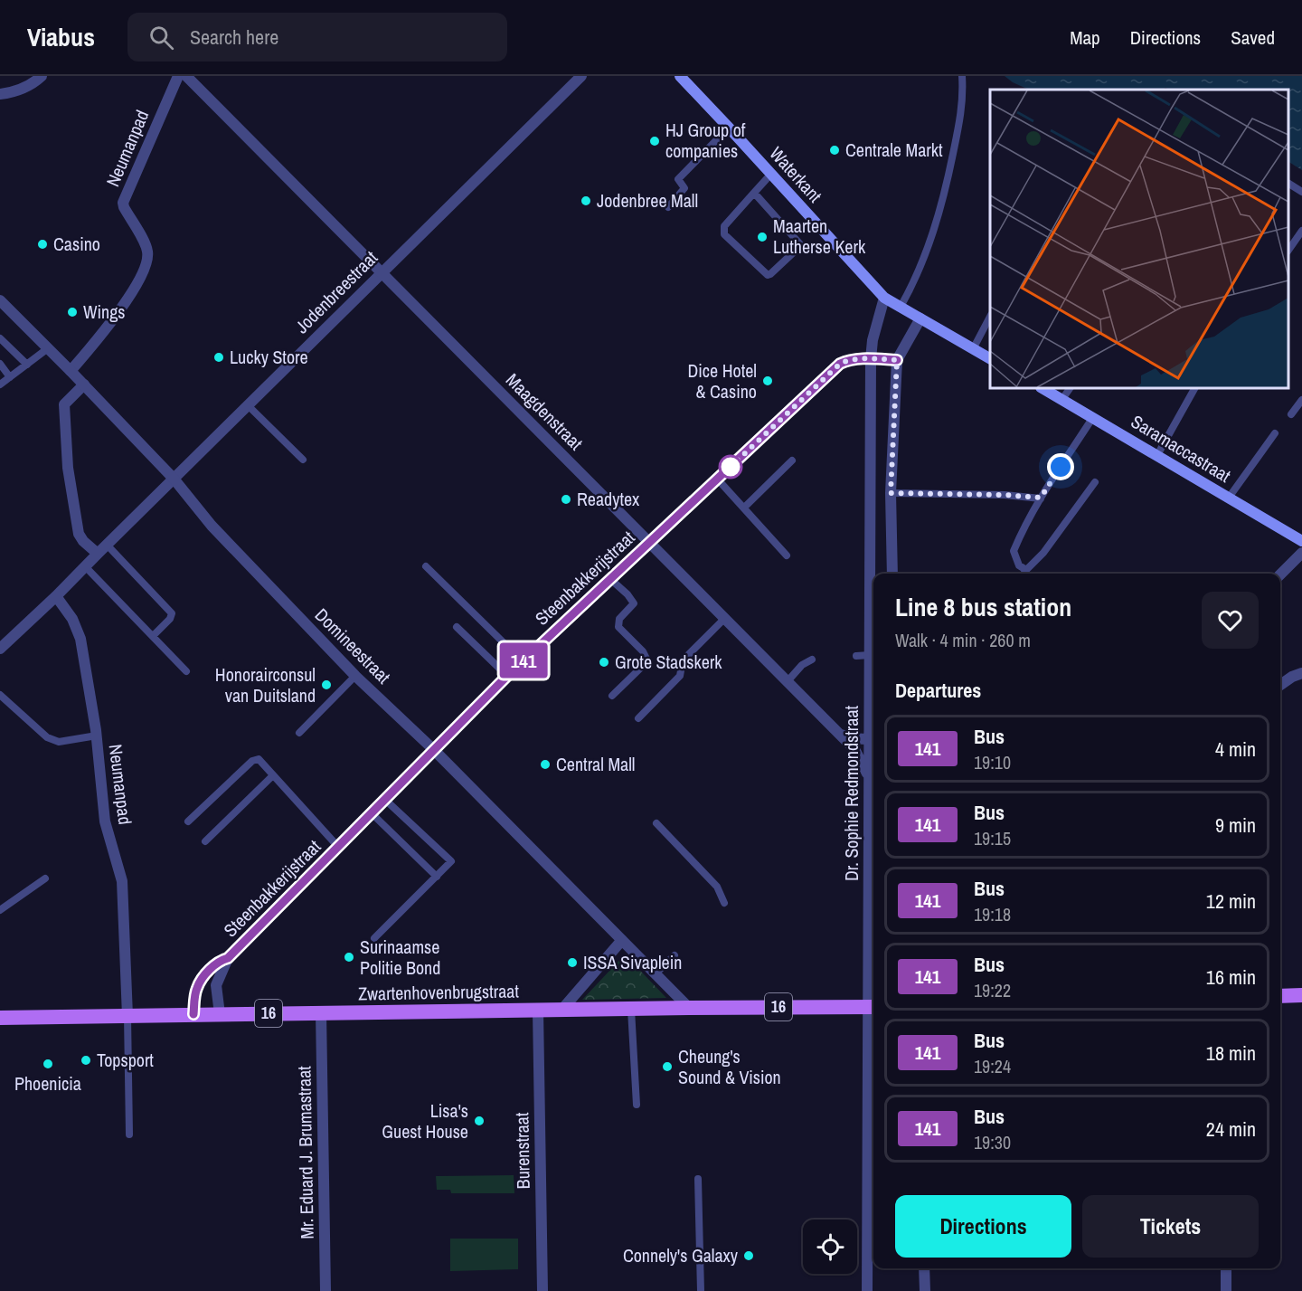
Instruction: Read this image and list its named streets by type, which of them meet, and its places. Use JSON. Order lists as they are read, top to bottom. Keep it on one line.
{"streets":{"main road":["Waterkant","Saramaccastraat","Zwartenhovenbrugstraat","16"],"street":["Neumanpad","Jodenbreestraat","Maagdenstraat","Steenbakkerijstraat","Domineestraat","Dr. Sophie Redmondstraat","Burenstraat","Mr. Eduard J. Brumastraat"]},"crossings":[["Neumanpad","Jodenbreestraat"],["Neumanpad","Domineestraat"],["Neumanpad","Zwartenhovenbrugstraat"],["Waterkant","Dr. Sophie Redmondstraat"],["Jodenbreestraat","Maagdenstraat"],["Jodenbreestraat","Domineestraat"],["Maagdenstraat","Steenbakkerijstraat"],["Maagdenstraat","Dr. Sophie Redmondstraat"],["Steenbakkerijstraat","Domineestraat"],["Steenbakkerijstraat","Dr. Sophie Redmondstraat"],["Steenbakkerijstraat","Zwartenhovenbrugstraat"],["Domineestraat","Zwartenhovenbrugstraat"],["Dr. Sophie Redmondstraat","Zwartenhovenbrugstraat"],["Zwartenhovenbrugstraat","Burenstraat"],["Zwartenhovenbrugstraat","Mr. Eduard J. Brumastraat"]],"places":["HJ Group of companies","Centrale Markt","Jodenbree Mall","Maarten Lutherse Kerk","Casino","Wings","Lucky Store","Dice Hotel & Casino","Readytex","Grote Stadskerk","Honorairconsul van Duitsland","Central Mall","Surinaamse Politie Bond","ISSA Sivaplein","Topsport","Phoenicia","Cheung's Sound & Vision","Lisa's Guest House","Connely's Galaxy"],"lines":["bus line 141"],"page":{"header":"Viabus","search":"Search here","nav":["Map","Directions","Saved"],"on_map":"141","heading":[["Line 8 bus station","Walk · 4 min · 260 m"],"Departures"],"list":[{"mark":"141","name":"Bus","note":"19:10","value":"4 min"},{"mark":"141","name":"Bus","note":"19:15","value":"9 min"},{"mark":"141","name":"Bus","note":"19:18","value":"12 min"},{"mark":"141","name":"Bus","note":"19:22","value":"16 min"},{"mark":"141","name":"Bus","note":"19:24","value":"18 min"},{"mark":"141","name":"Bus","note":"19:30","value":"24 min"}],"buttons":["Directions","Tickets"]}}
